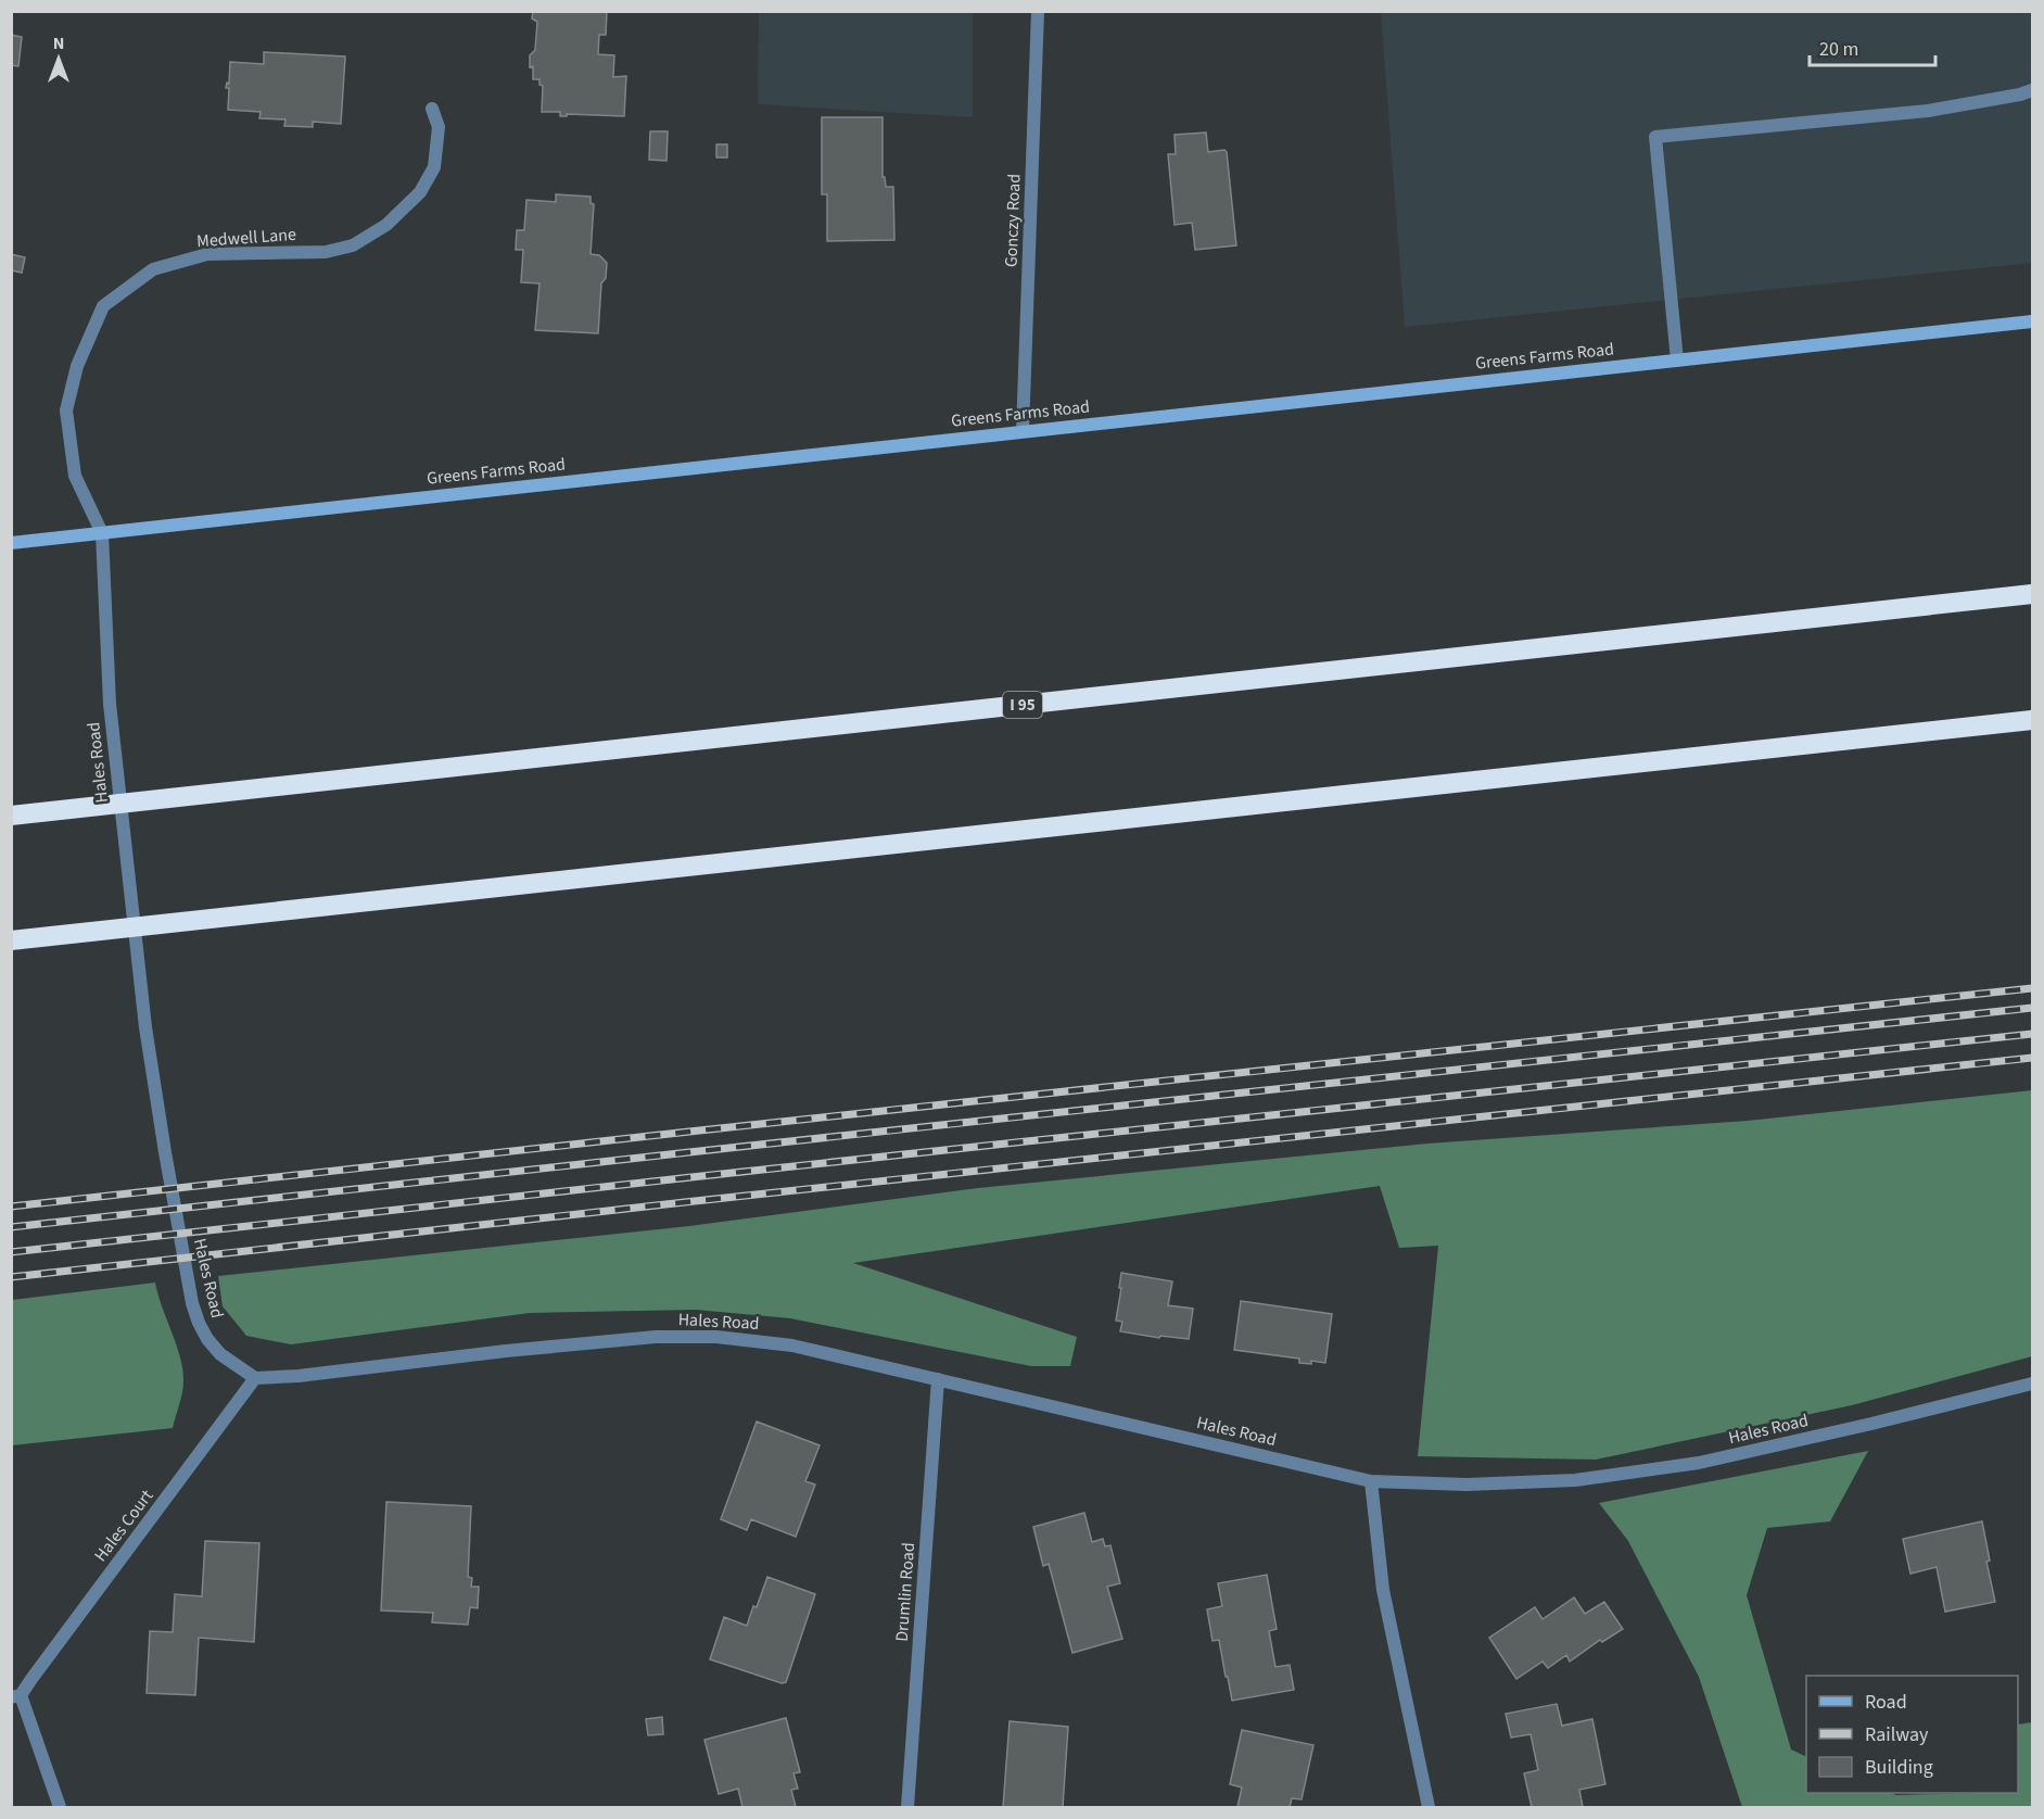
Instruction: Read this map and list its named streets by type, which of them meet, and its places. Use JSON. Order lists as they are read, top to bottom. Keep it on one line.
{"streets":{"highway":["I 95"],"main road":["Greens Farms Road"],"street":["Gonczy Road","Medwell Lane","Hales Road","Hales Court","Drumlin Road"]},"crossings":[["Gonczy Road","Greens Farms Road"],["Medwell Lane","Greens Farms Road"],["Medwell Lane","Hales Road"],["Greens Farms Road","Hales Road"],["Hales Road","Hales Court"],["Hales Road","Drumlin Road"]],"legend":["Road","Railway","Building"],"scale_bar":"20 m","north":"top"}
